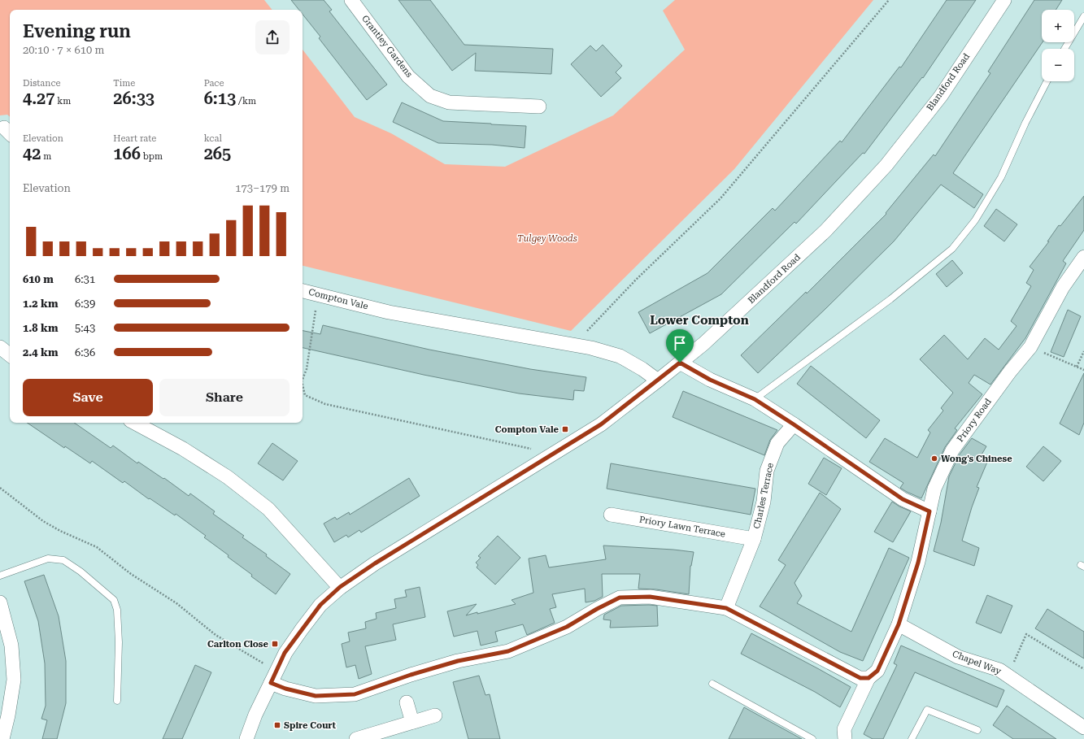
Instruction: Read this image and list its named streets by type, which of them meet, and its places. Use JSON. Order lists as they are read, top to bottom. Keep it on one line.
{"streets":{"street":["Grantley Gardens","Blandford Road","Compton Vale","Priory Road","Charles Terrace","Priory Lawn Terrace","Chapel Way"]},"crossings":[["Blandford Road","Compton Vale"],["Priory Road","Chapel Way"],["Charles Terrace","Priory Lawn Terrace"]],"districts":["Lower Compton"],"parks":["Tulgey Woods"],"places":{"transit":["Compton Vale","Carlton Close","Spire Court"],"other":["Wong's Chinese"]},"page":{"map_buttons":["+","−"],"heading":["Evening run","20:10 · 7 × 610 m"],"stats":[["Distance","4.27 km"],["Time","26:33"],["Pace","6:13 /km"],["Elevation","42 m"],["Heart rate","166 bpm"],["kcal","265"]],"chart":["Elevation","173–179 m"],"list":[{"name":"610 m","note":"6:31"},{"name":"1.2 km","note":"6:39"},{"name":"1.8 km","note":"5:43"},{"name":"2.4 km","note":"6:36"}],"buttons":["Save","Share"]}}
